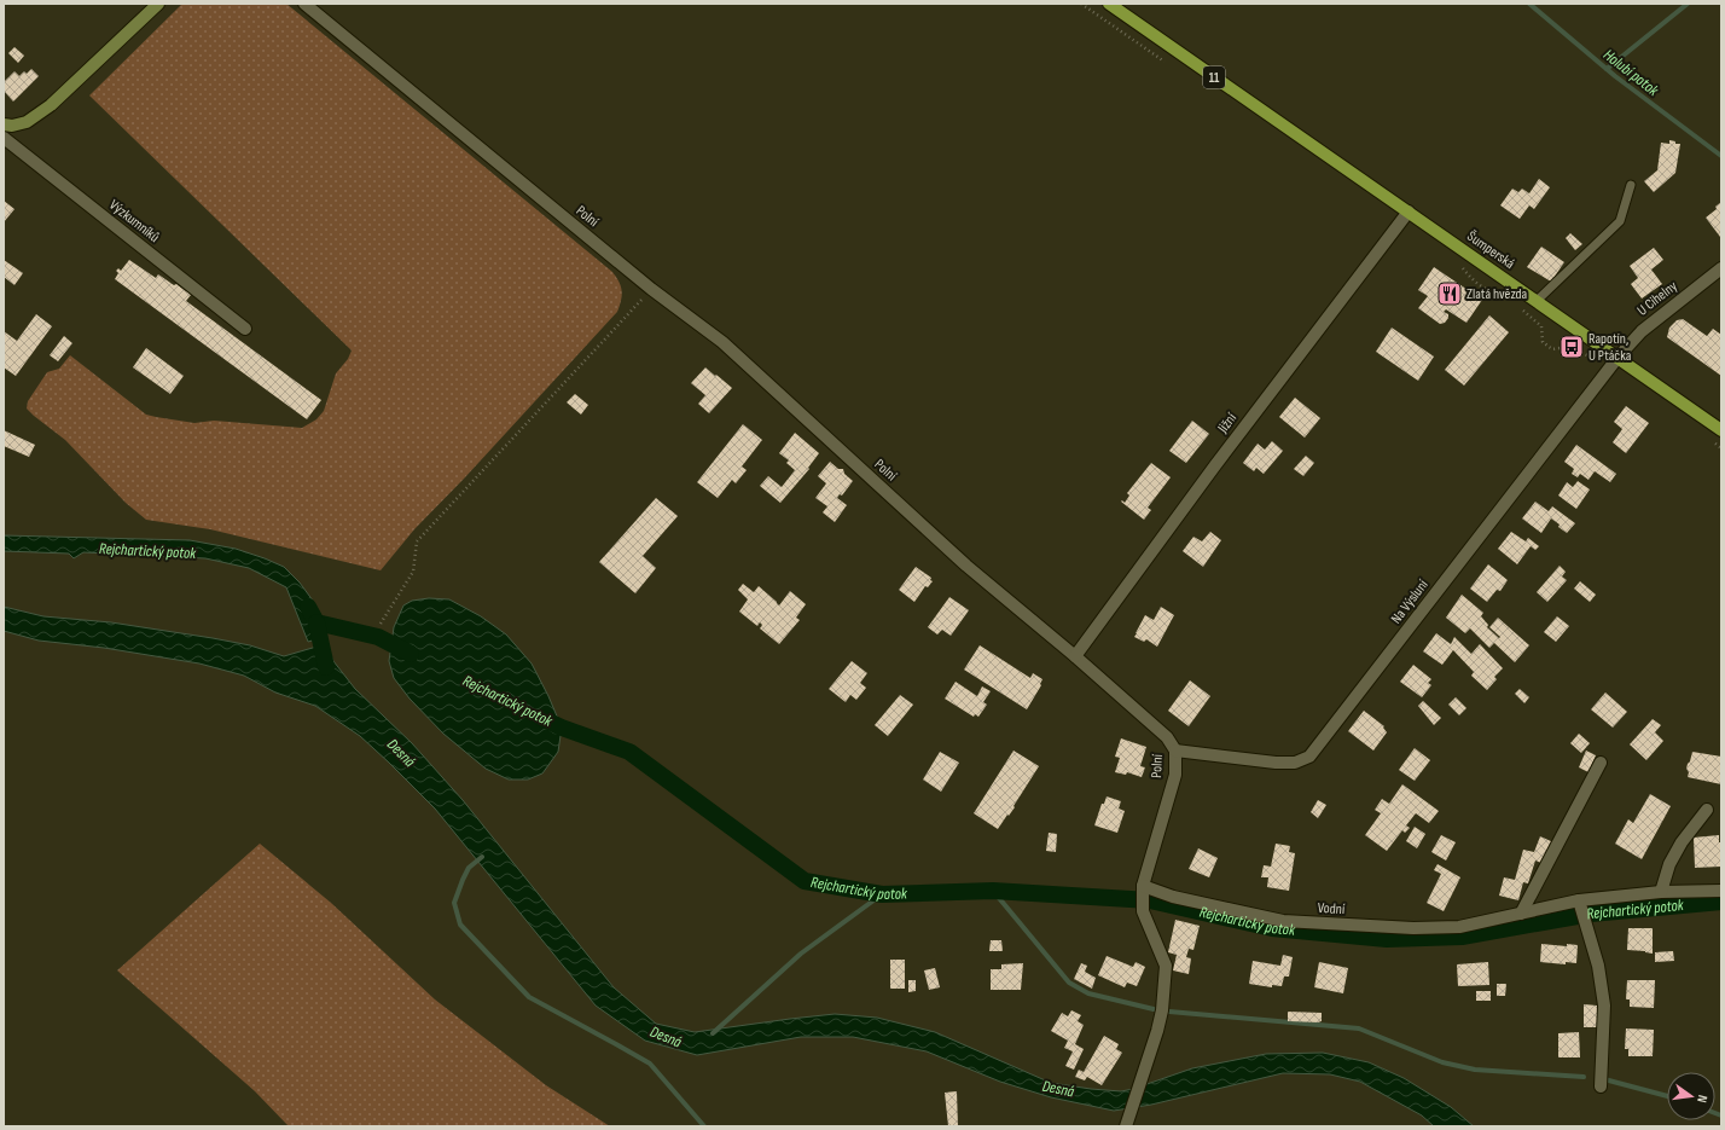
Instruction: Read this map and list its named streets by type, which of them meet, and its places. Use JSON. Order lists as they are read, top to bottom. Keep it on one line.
{"streets":{"main road":["11","Šumperská"],"street":["Polní","Výzkumníků","U Cihelny","Jižní","Na Výsluní","Vodní"]},"crossings":[["11","Šumperská"],["11","Jižní"],["Polní","Jižní"],["Polní","Na Výsluní"],["Polní","Vodní"],["Šumperská","U Cihelny"],["Šumperská","Jižní"],["Šumperská","Na Výsluní"],["U Cihelny","Na Výsluní"]],"water":["Holubí potok","Rejchartický potok","Desná"],"places":{"restaurant":["Zlatá hvězda"],"bus stop":["Rapotín, U Ptáčka"]},"north":"right"}
